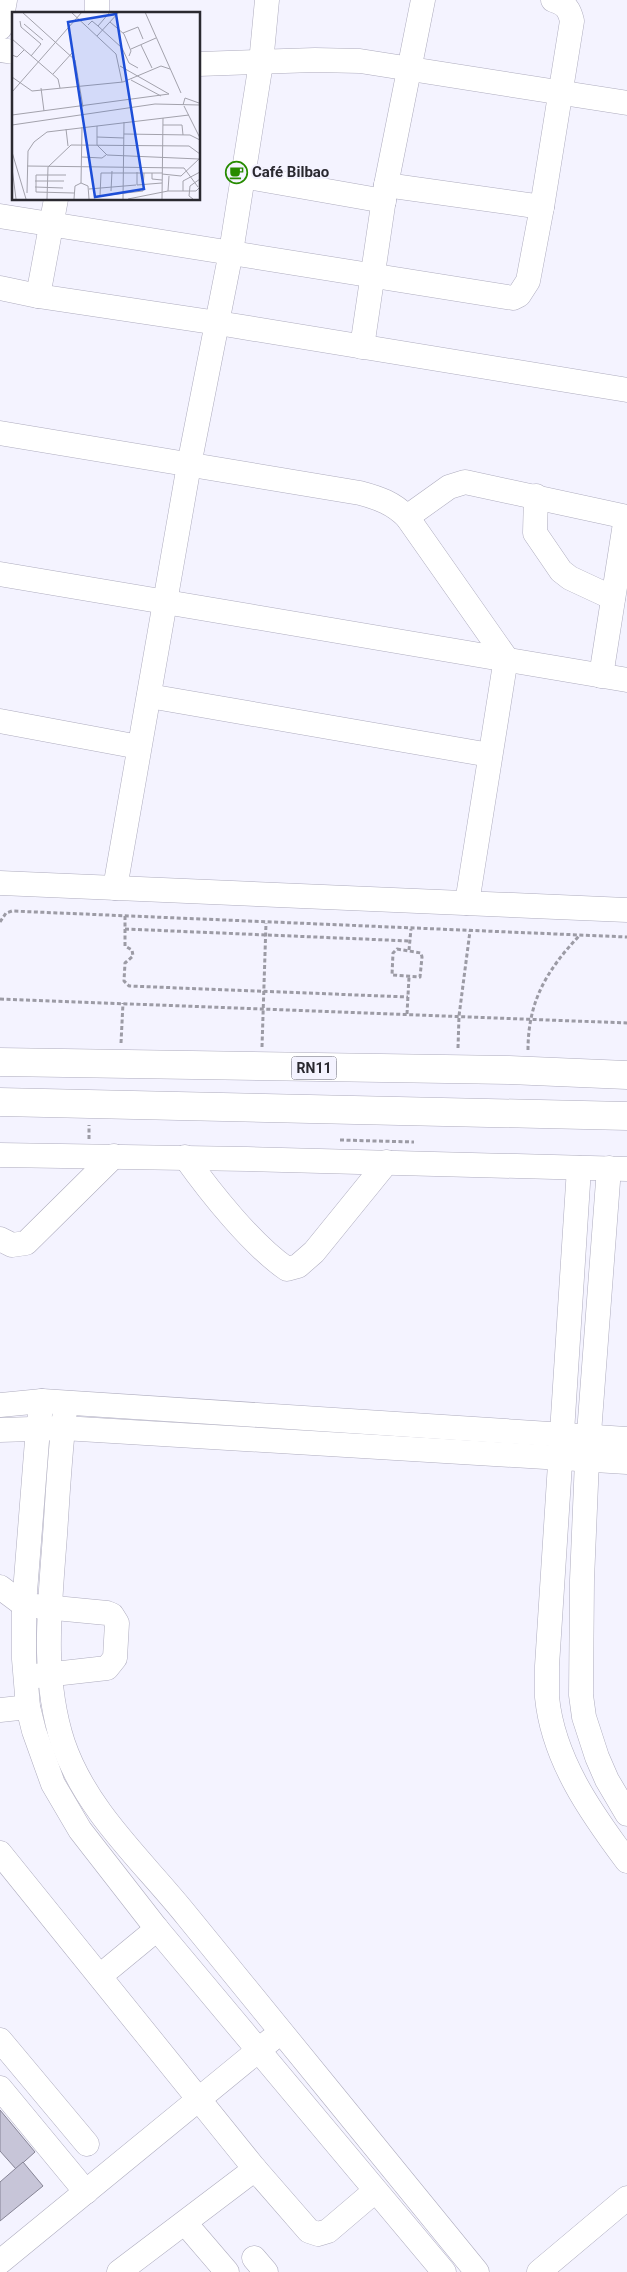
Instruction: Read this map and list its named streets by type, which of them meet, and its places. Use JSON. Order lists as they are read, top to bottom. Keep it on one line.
{"streets":{"highway":["RN11"]},"places":{"cafe":["Café Bilbao"]}}
